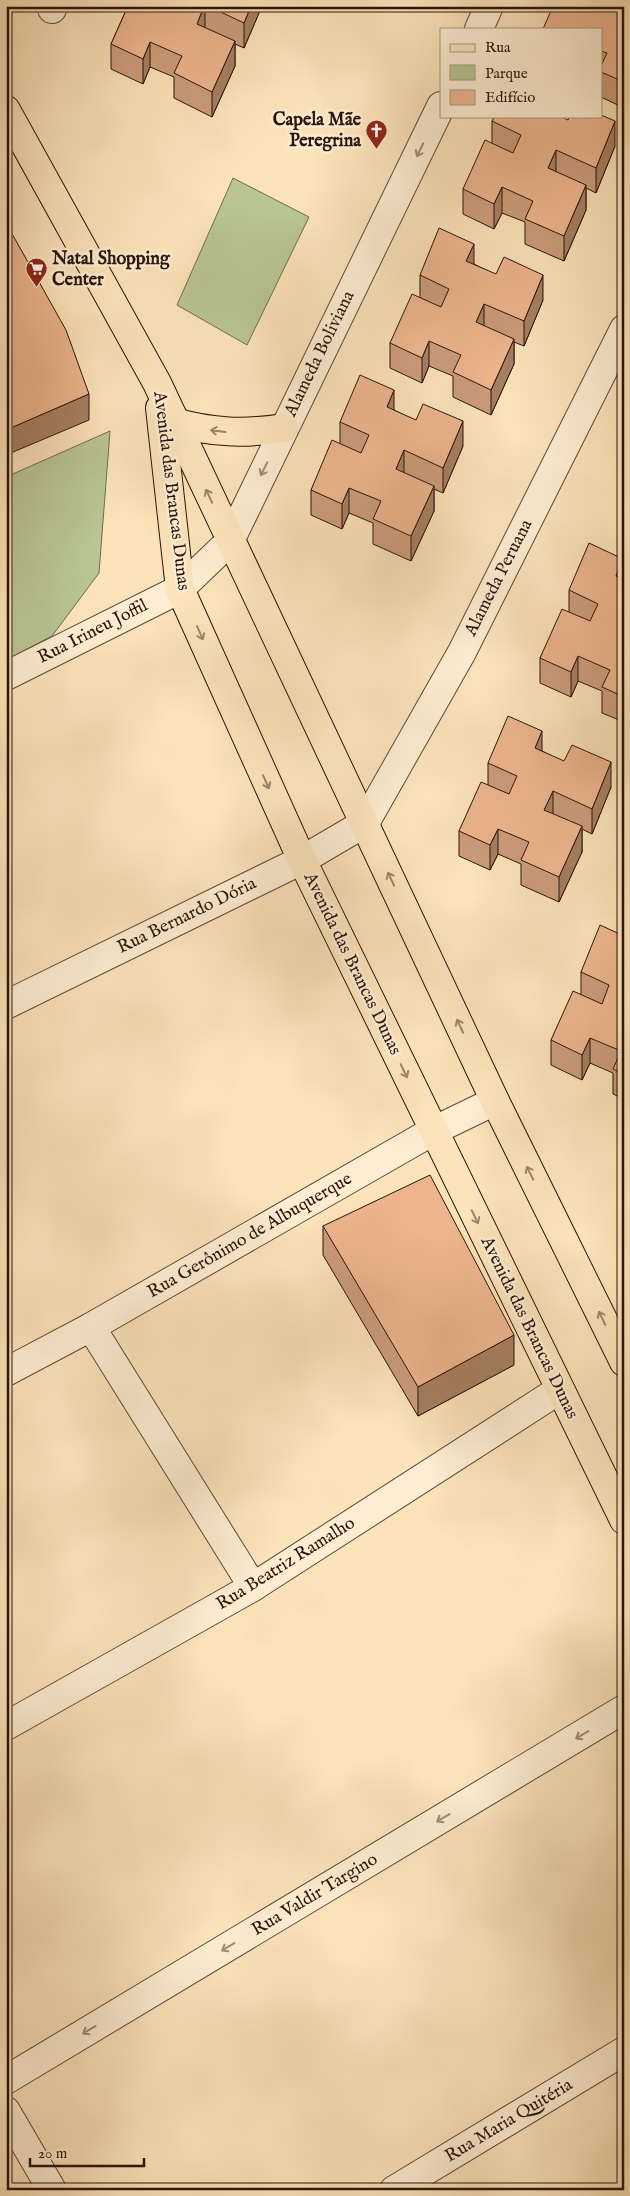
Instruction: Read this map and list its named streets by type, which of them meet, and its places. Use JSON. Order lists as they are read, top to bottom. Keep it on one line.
{"streets":{"main road":["Avenida das Brancas Dunas"],"street":["Alameda Boliviana","Alameda Peruana","Rua Irineu Joffil","Rua Bernardo Dória","Rua Gerônimo de Albuquerque","Rua Beatriz Ramalho","Rua Valdir Targino","Rua Maria Quitéria"]},"crossings":[["Alameda Boliviana","Avenida das Brancas Dunas"],["Alameda Boliviana","Rua Irineu Joffil"],["Avenida das Brancas Dunas","Alameda Peruana"],["Avenida das Brancas Dunas","Rua Irineu Joffil"],["Avenida das Brancas Dunas","Rua Bernardo Dória"],["Avenida das Brancas Dunas","Rua Gerônimo de Albuquerque"],["Avenida das Brancas Dunas","Rua Beatriz Ramalho"],["Alameda Peruana","Rua Bernardo Dória"]],"one_way":["Alameda Boliviana","Rua Valdir Targino"],"places":{"church":["Capela Mãe Peregrina"],"supermarket":["Natal Shopping Center"]},"legend":["Rua","Parque","Edifício"],"scale_bar":"20 m"}
